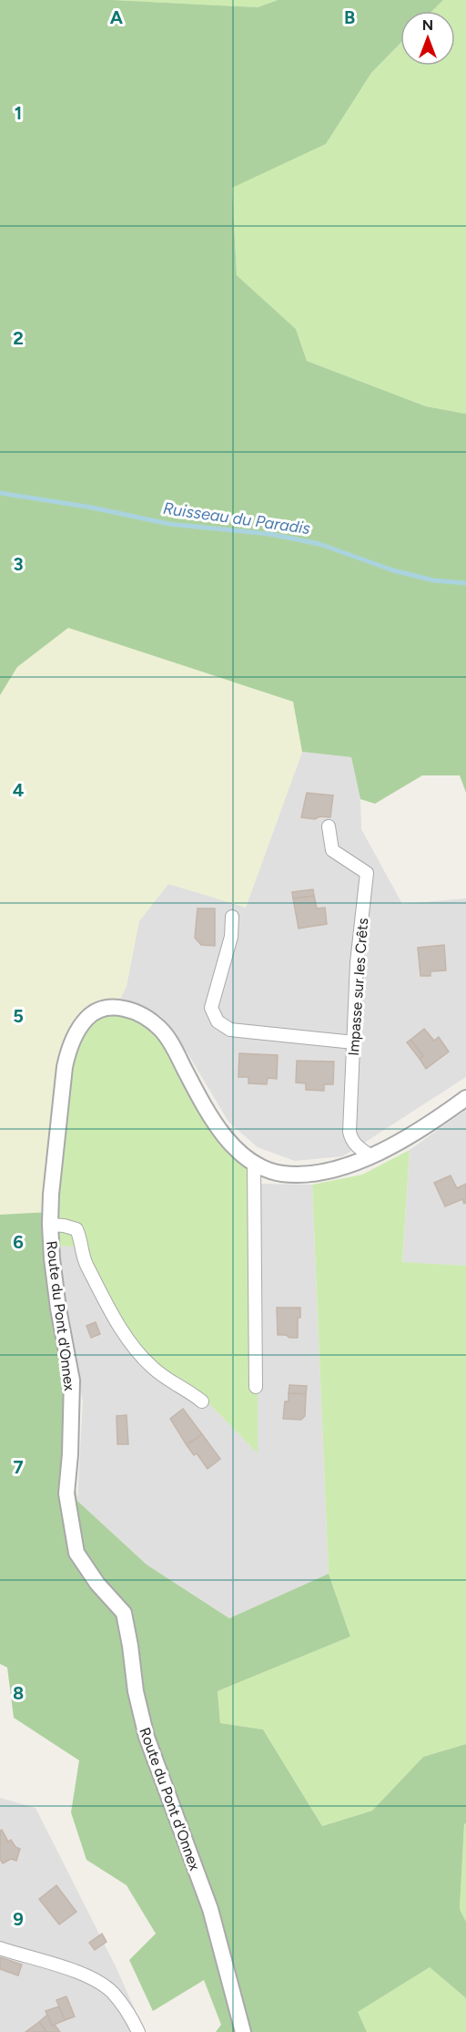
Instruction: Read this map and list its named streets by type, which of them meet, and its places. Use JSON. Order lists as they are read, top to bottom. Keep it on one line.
{"streets":{"street":["Impasse sur les Crêts","Route du Pont d'Onnex"]},"crossings":[["Impasse sur les Crêts","Route du Pont d'Onnex"]],"water":["Ruisseau du Paradis"],"north":"top","grid":{"columns":["A","B"],"rows":["1","2","3","4","5","6","7","8","9"]}}
